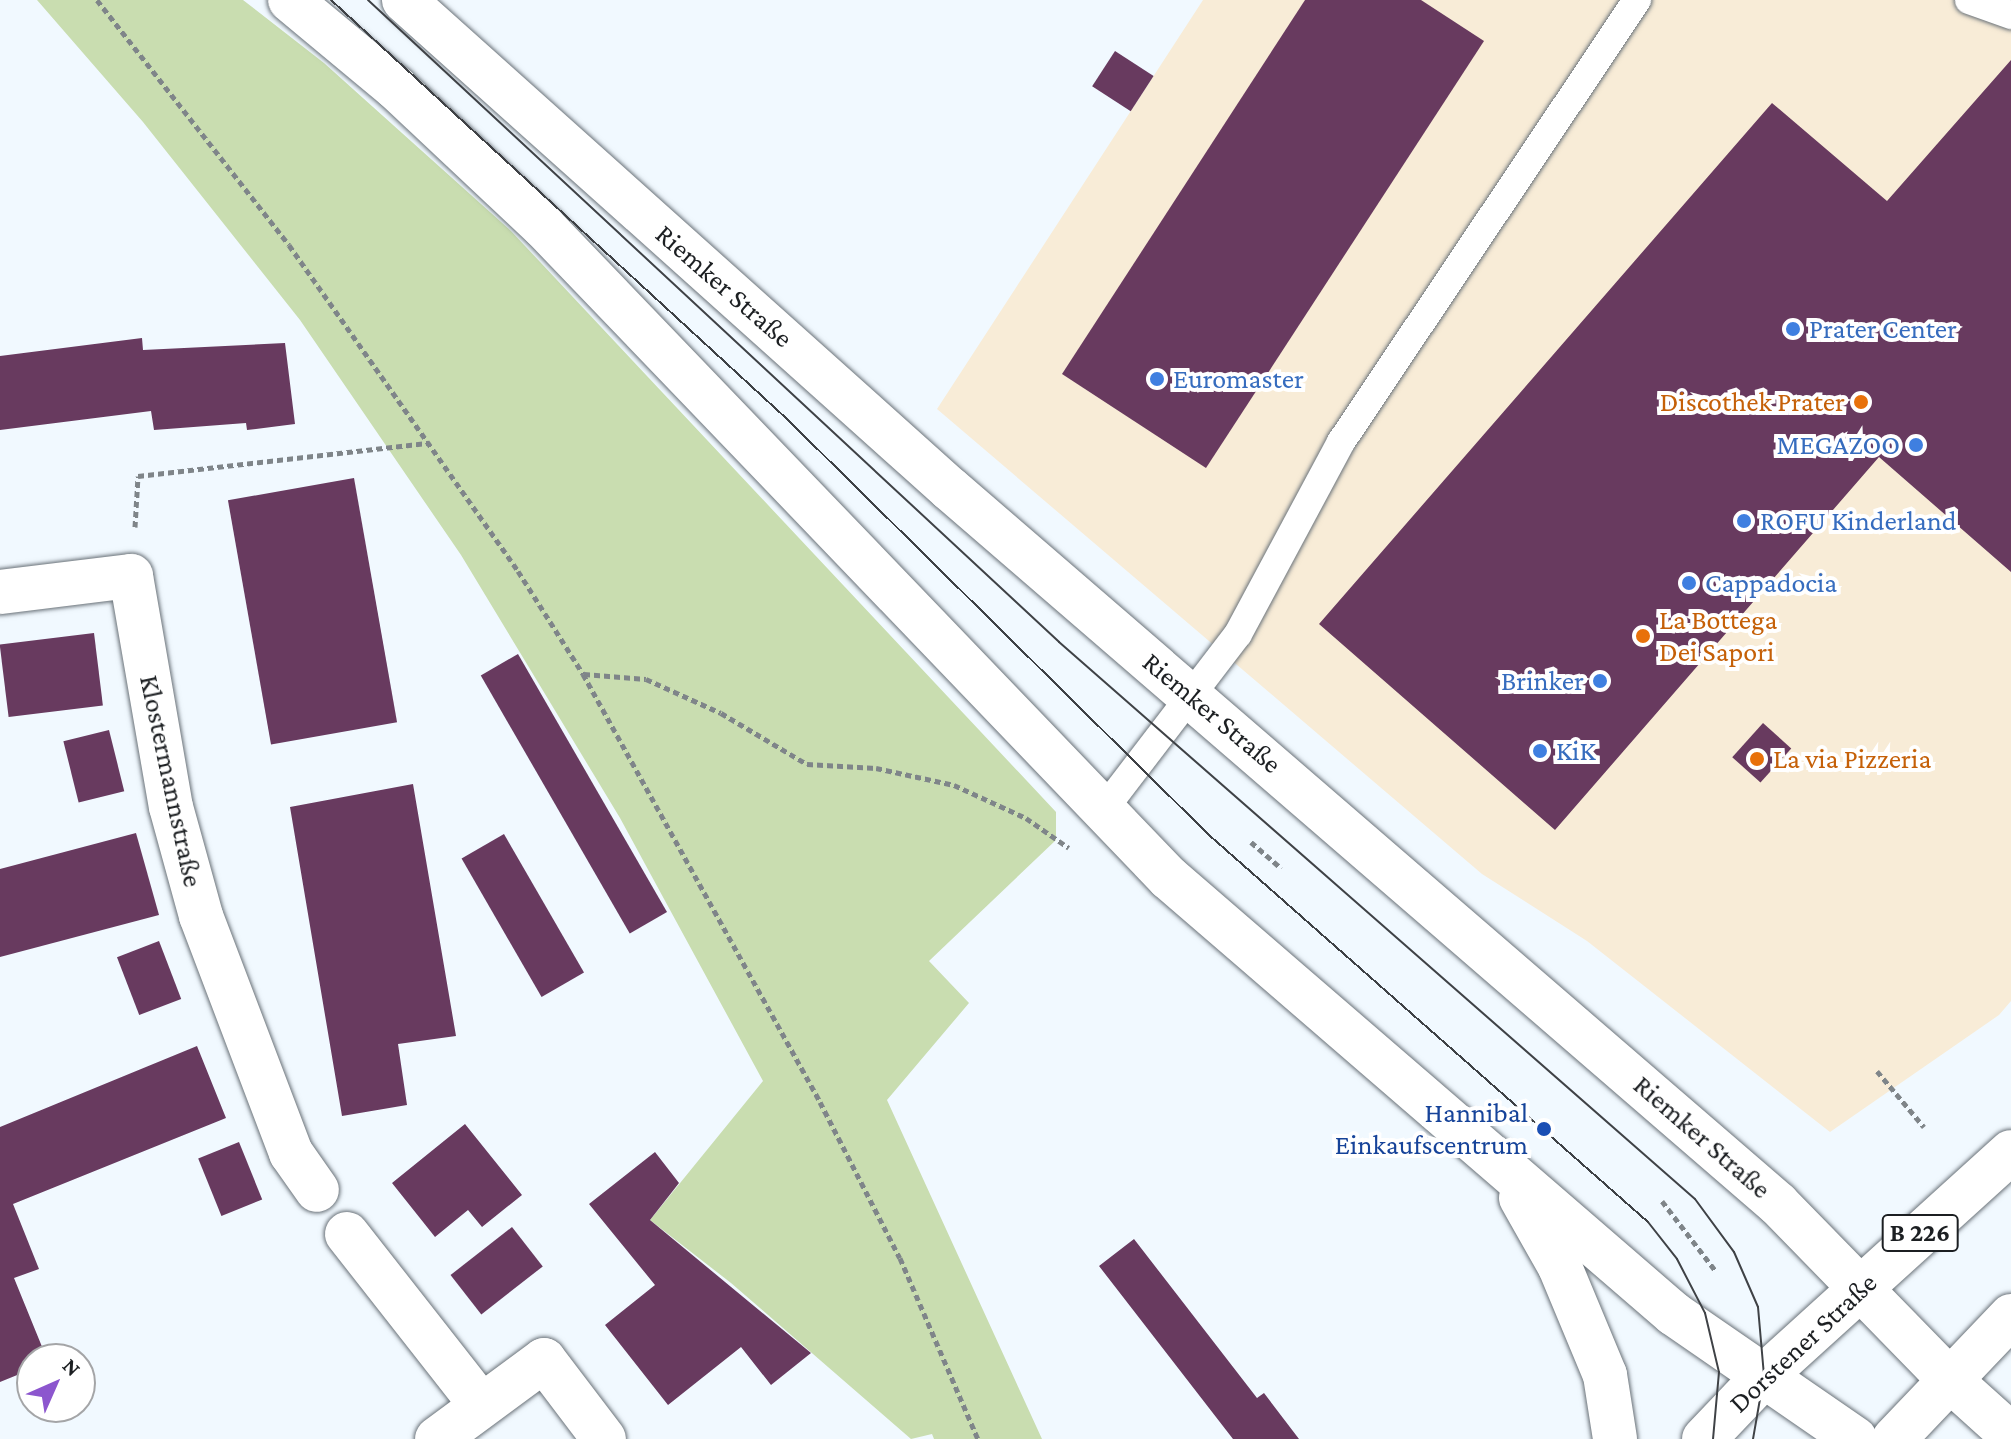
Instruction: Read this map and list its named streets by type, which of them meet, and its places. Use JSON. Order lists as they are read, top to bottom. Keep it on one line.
{"streets":{"main road":["Riemker Straße","Klostermannstraße","B 226","Dorstener Straße"]},"crossings":[["Riemker Straße","Dorstener Straße"]],"places":["Prater Center","Euromaster","Discothek Prater","MEGAZOO","ROFU Kinderland","Cappadocia","La Bottega Dei Sapori","Brinker","KiK","La via Pizzeria","Hannibal Einkaufscentrum"],"north":"top right"}
